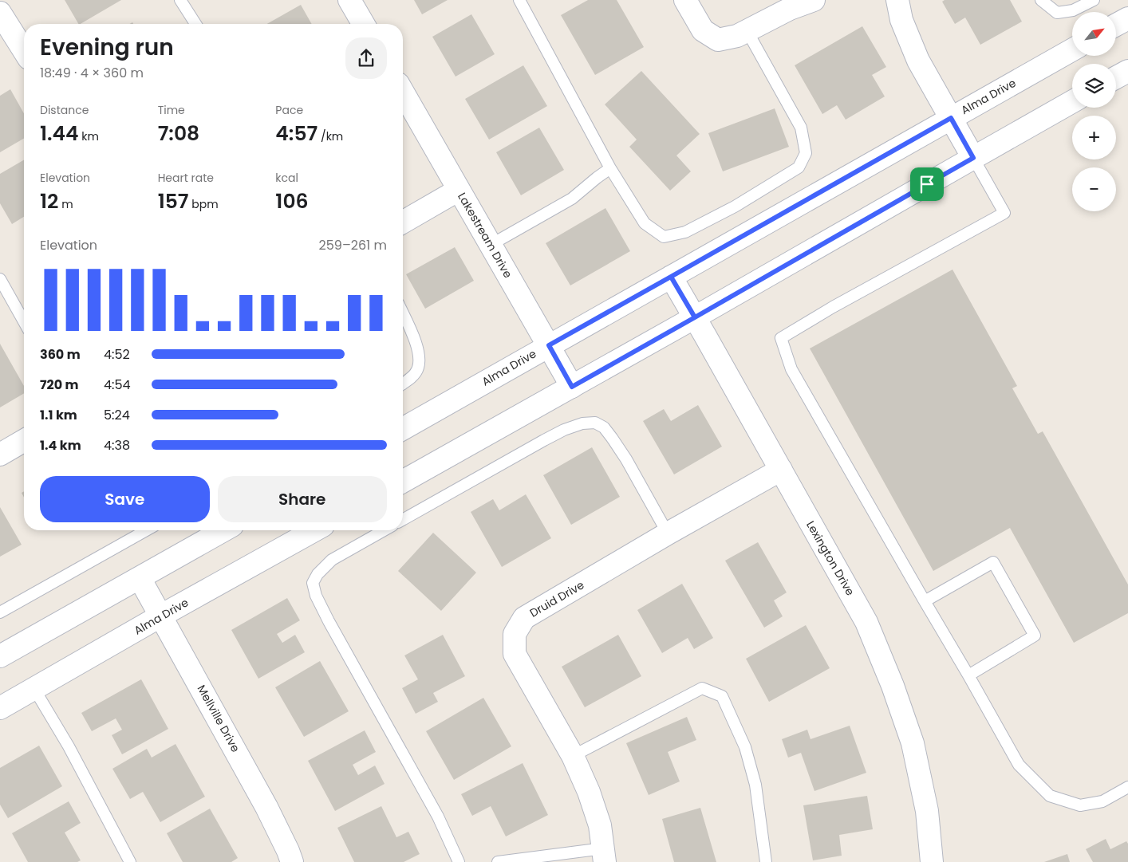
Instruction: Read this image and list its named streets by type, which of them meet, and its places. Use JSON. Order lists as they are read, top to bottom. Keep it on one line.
{"streets":{"street":["Alma Drive","Lakestream Drive","Lexington Drive","Druid Drive","Mellville Drive"]},"crossings":[["Alma Drive","Lakestream Drive"],["Alma Drive","Lexington Drive"],["Alma Drive","Mellville Drive"],["Lexington Drive","Druid Drive"]],"north":"top right","page":{"map_buttons":["+","−"],"heading":["Evening run","18:49 · 4 × 360 m"],"stats":[["Distance","1.44 km"],["Time","7:08"],["Pace","4:57 /km"],["Elevation","12 m"],["Heart rate","157 bpm"],["kcal","106"]],"chart":["Elevation","259–261 m"],"list":[{"name":"360 m","note":"4:52"},{"name":"720 m","note":"4:54"},{"name":"1.1 km","note":"5:24"},{"name":"1.4 km","note":"4:38"}],"buttons":["Save","Share"]}}
